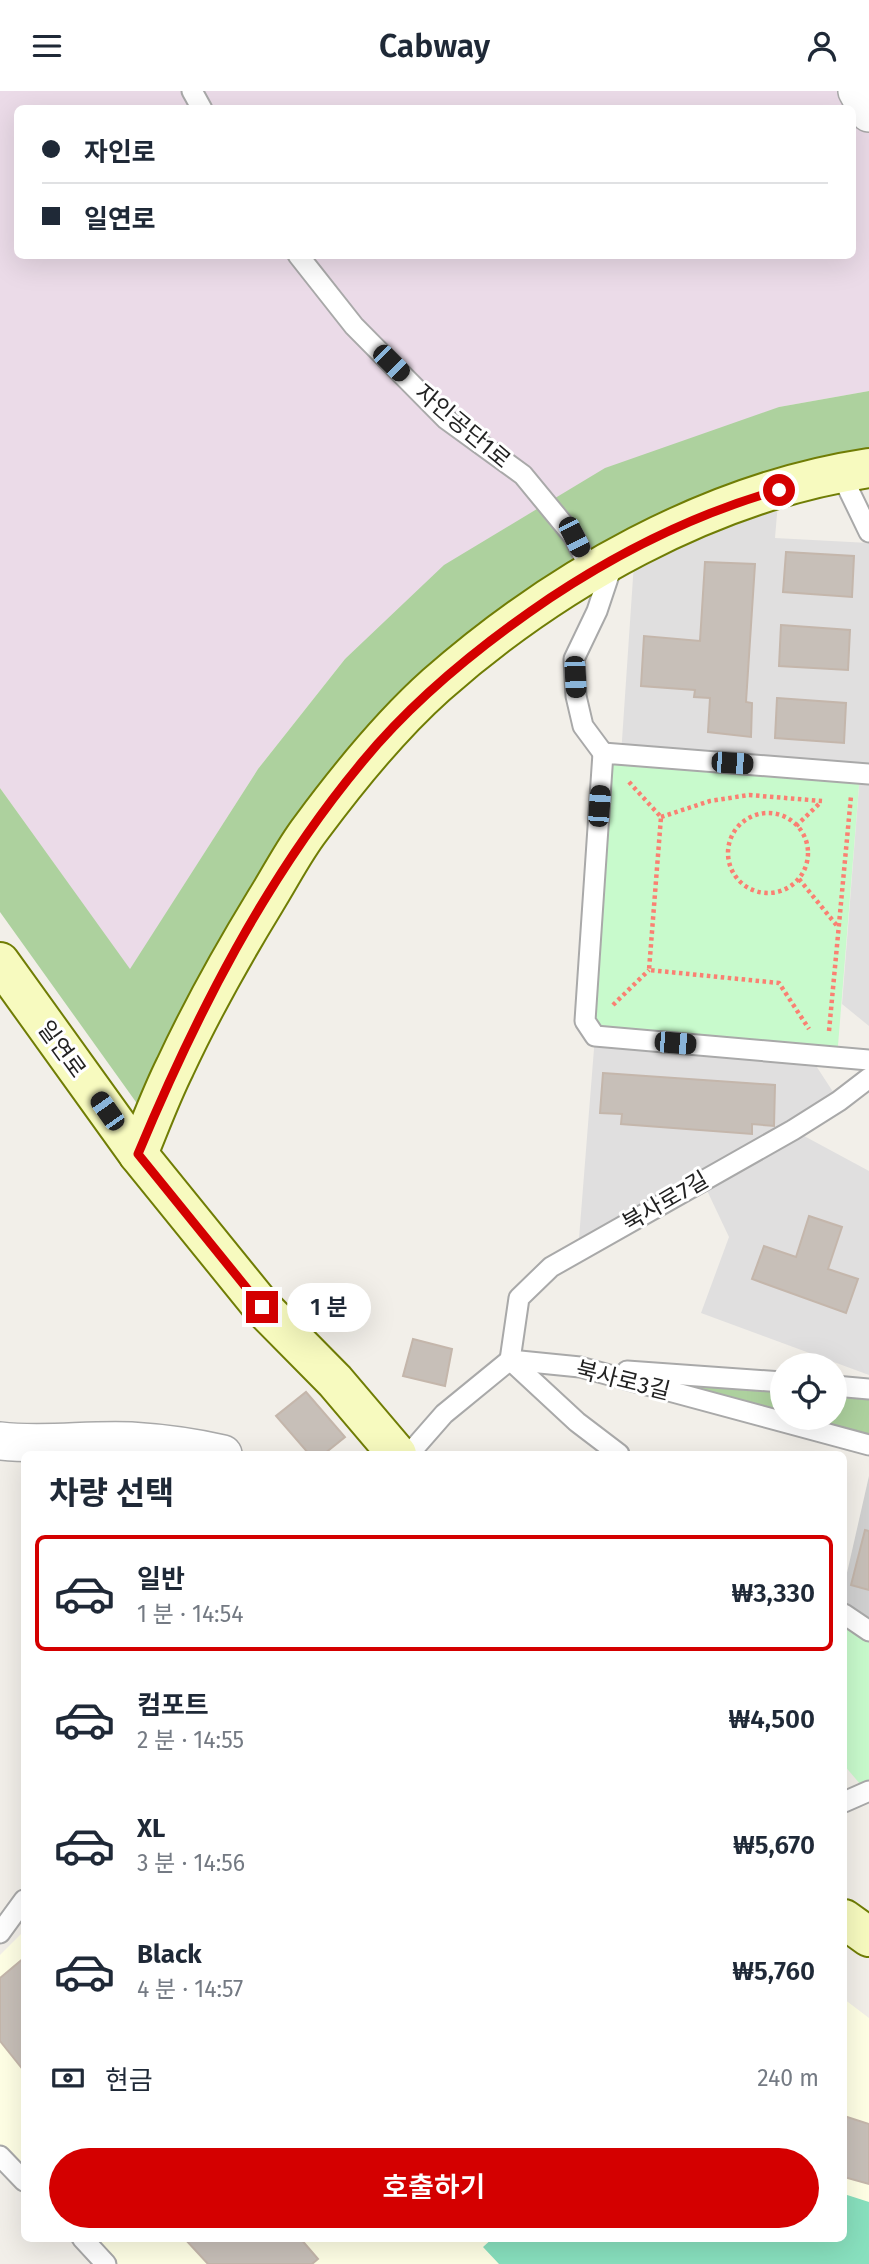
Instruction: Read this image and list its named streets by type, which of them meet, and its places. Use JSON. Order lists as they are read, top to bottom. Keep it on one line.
{"streets":{"street":["일연로"],"lane":["자인공단1로","북사로7길","북사로3길"]},"crossings":[["북사로7길","북사로3길"]],"page":{"header":"Cabway","banner":["자인로","일연로"],"bubble":"1 분","heading":"차량 선택","list":[{"name":"일반","note":"1 분 · 14:54","value":"₩3,330"},{"name":"컴포트","note":"2 분 · 14:55","value":"₩4,500"},{"name":"XL","note":"3 분 · 14:56","value":"₩5,670"},{"name":"Black","note":"4 분 · 14:57","value":"₩5,760"}],"pay":["현금","240 m"],"buttons":"호출하기"}}
